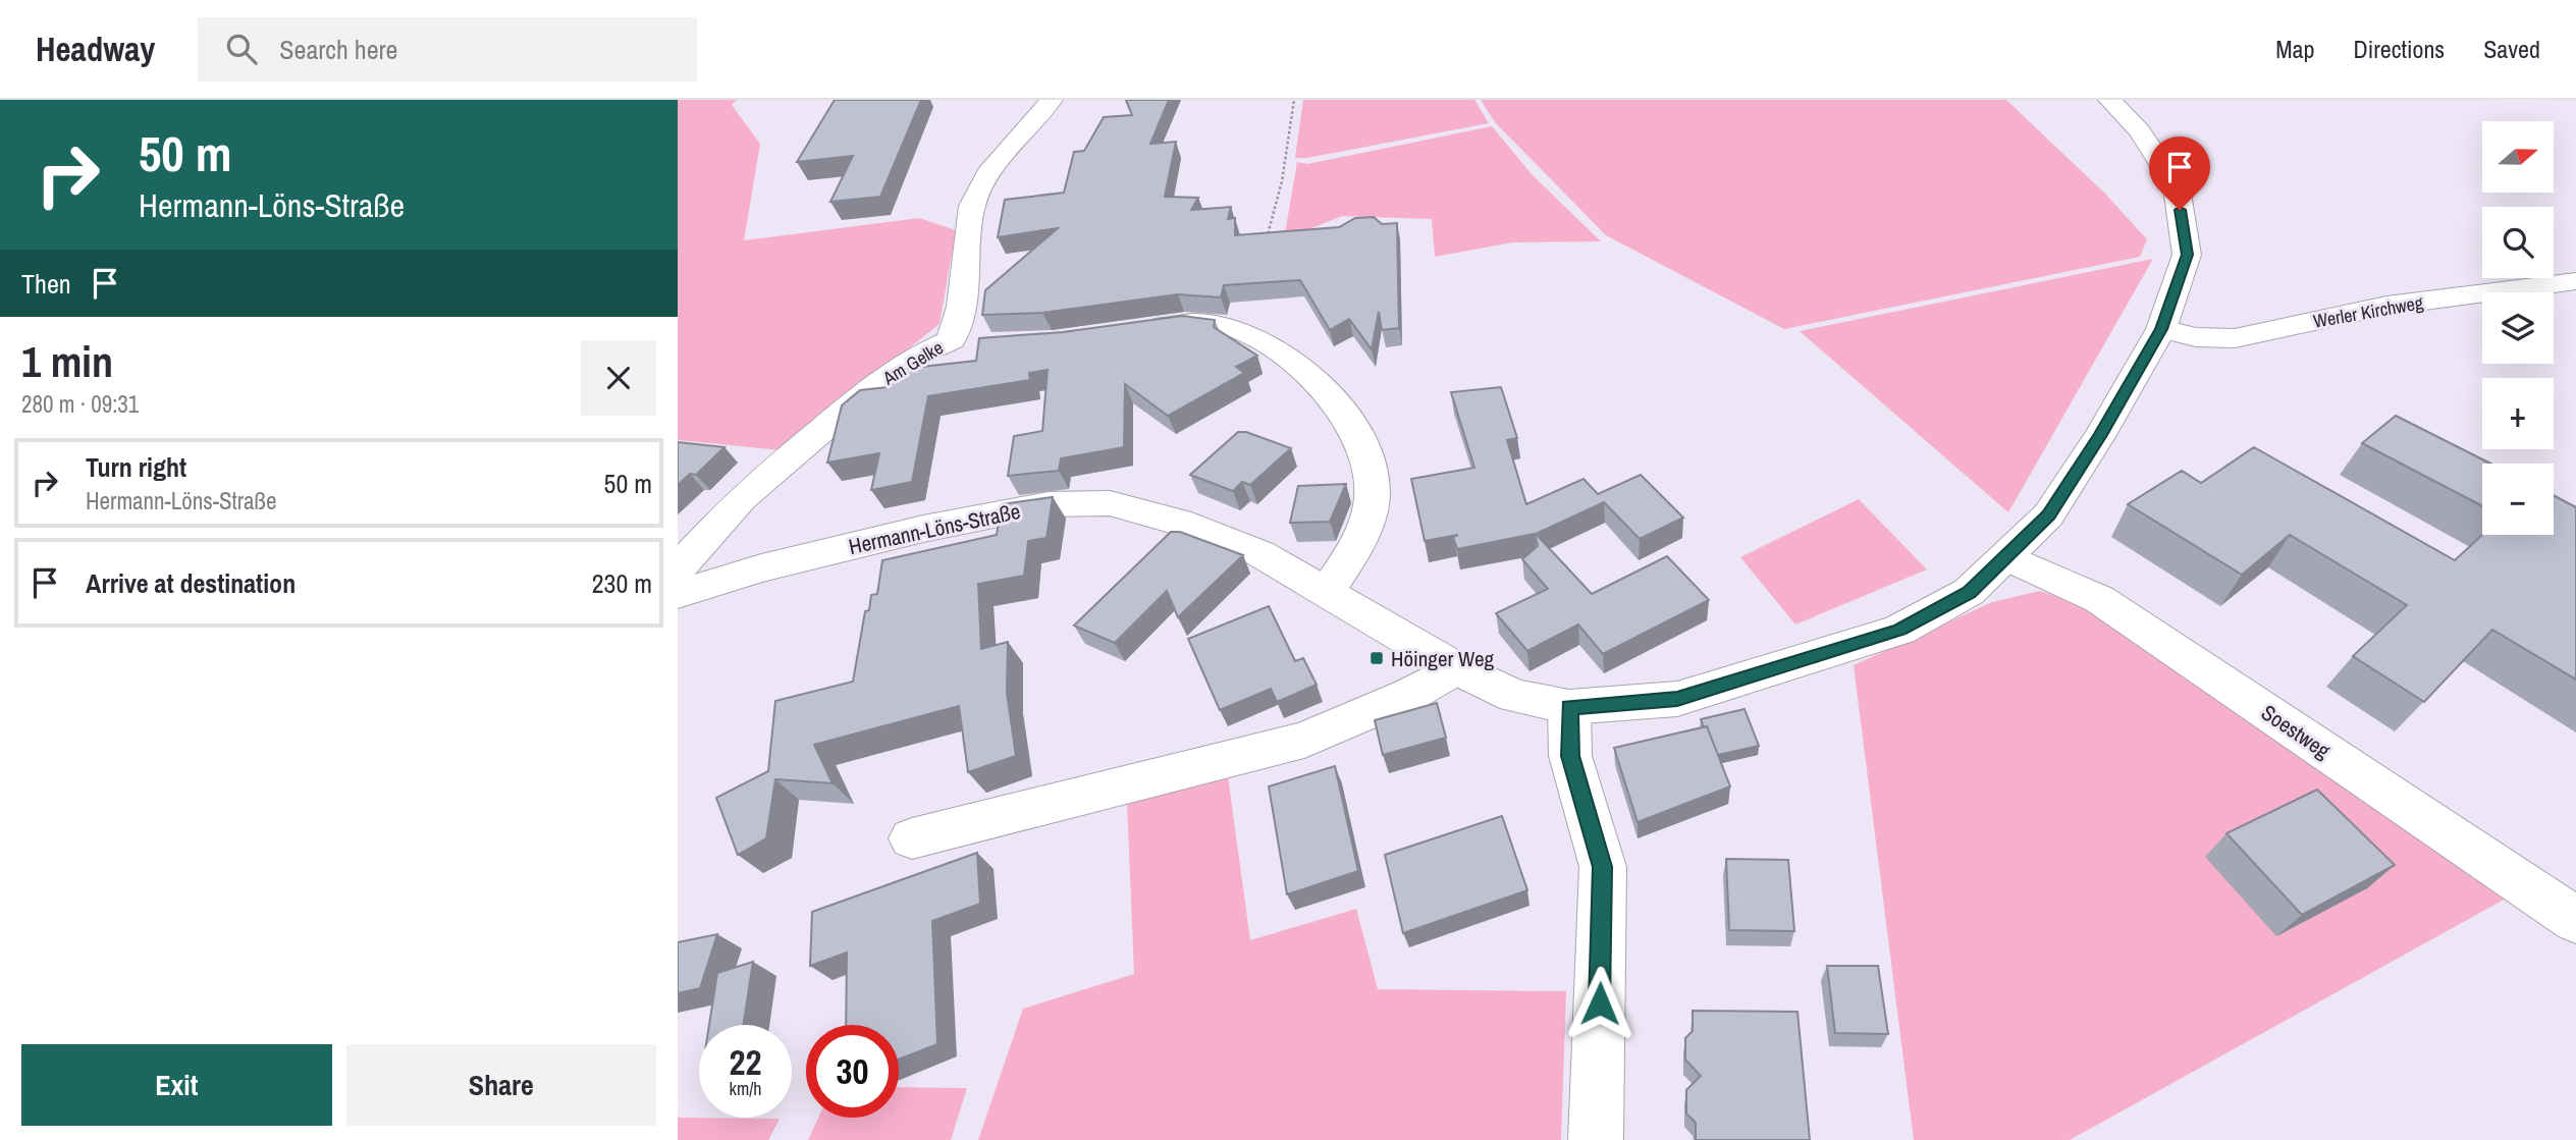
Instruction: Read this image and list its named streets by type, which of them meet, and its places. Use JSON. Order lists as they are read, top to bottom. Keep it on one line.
{"streets":{"street":["Werler Kirchweg","Am Gelke","Hermann-Löns-Straße","Soestweg"]},"crossings":[["Werler Kirchweg","Hermann-Löns-Straße"],["Hermann-Löns-Straße","Soestweg"]],"places":{"transit":["Höinger Weg"]},"north":"right","page":{"header":"Headway","search":"Search here","nav":["Map","Directions","Saved"],"turn":["50 m","Hermann-Löns-Straße"],"map_buttons":["+","−"],"then":"Then","heading":["1 min","280 m · 09:31"],"list":[{"name":"Turn right","note":"Hermann-Löns-Straße","value":"50 m"},{"name":"Arrive at destination","value":"230 m"}],"speed":"22 km/h","limit":"30","buttons":["Exit","Share"]}}
